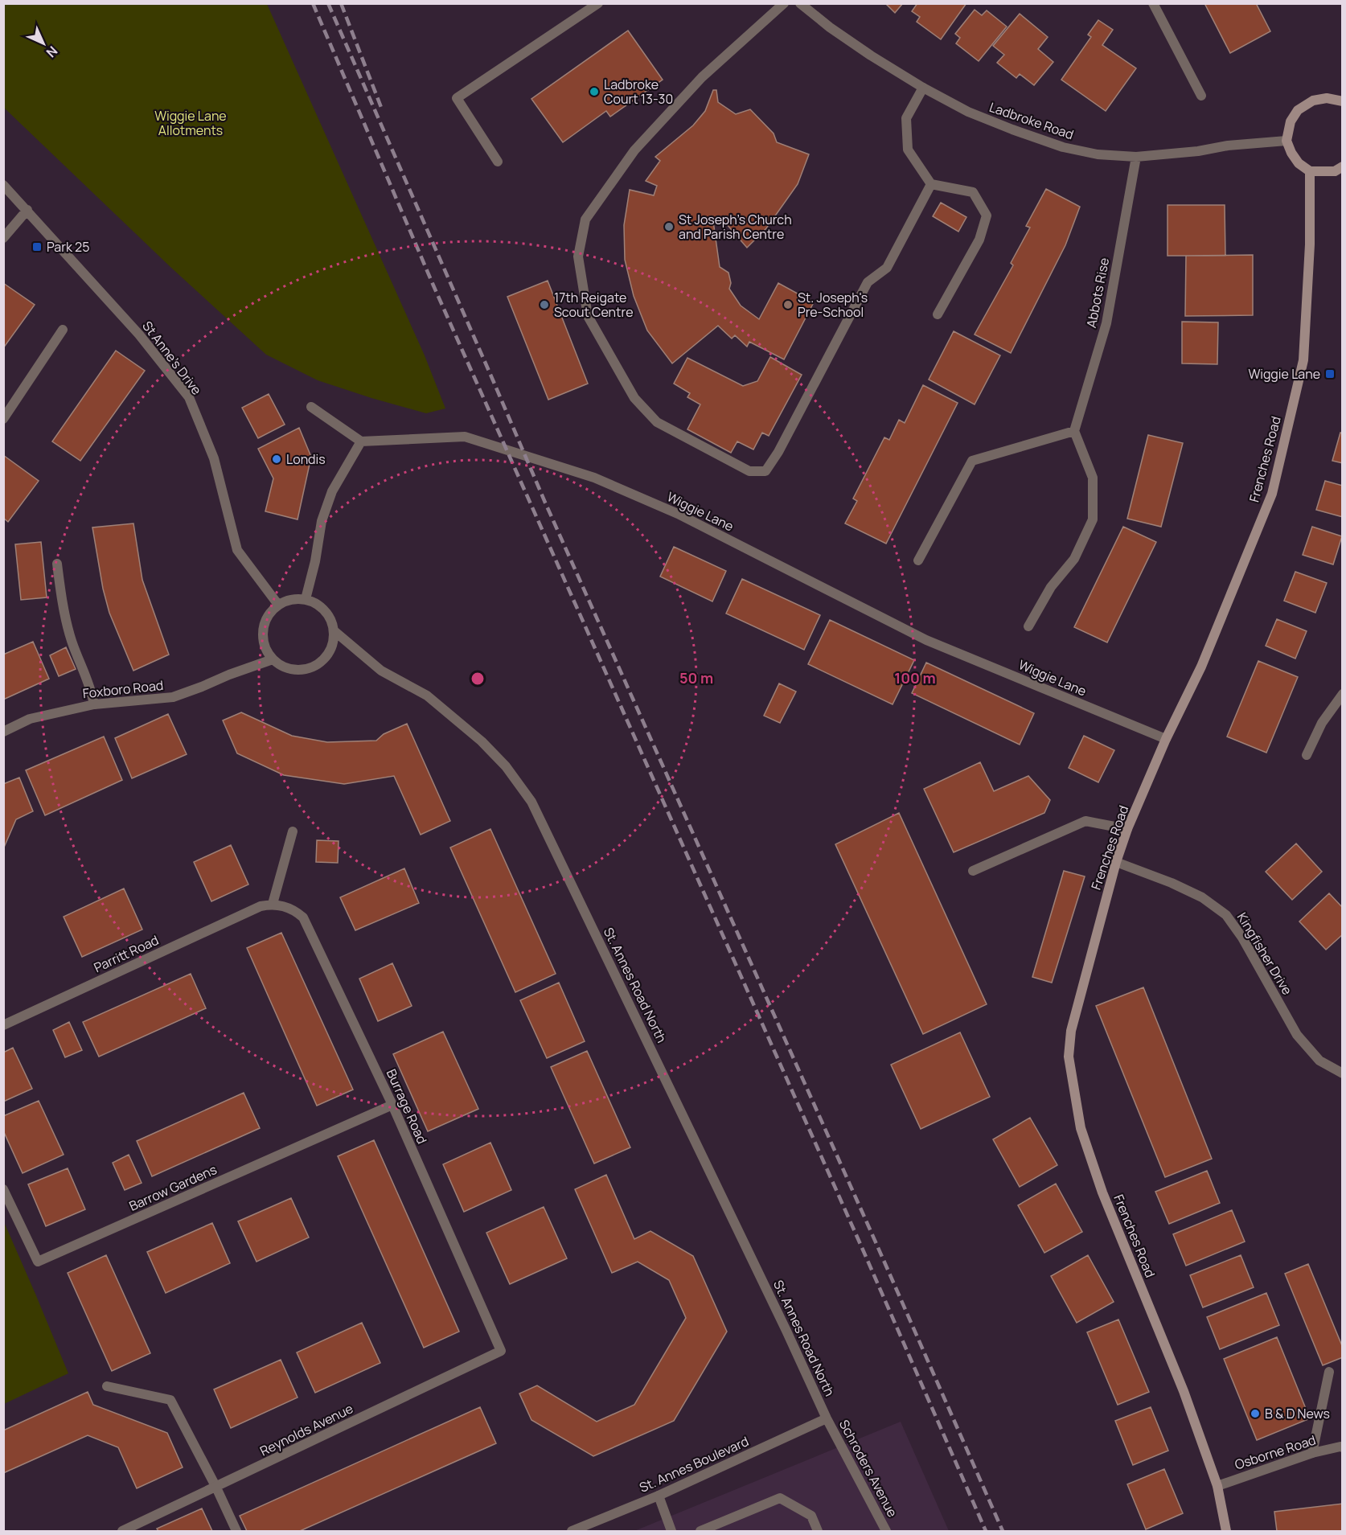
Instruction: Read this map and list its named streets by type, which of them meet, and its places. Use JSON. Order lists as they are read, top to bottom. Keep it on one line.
{"streets":{"street":["Ladbroke Road","Abbots Rise","St Anne's Drive","Frenches Road","Wiggie Lane","Foxboro Road","Parritt Road","Kingfisher Drive","St. Annes Road North","Burrage Road","Barrow Gardens","Reynolds Avenue","Osborne Road","St. Annes Boulevard","Schroders Avenue"]},"crossings":[["Ladbroke Road","Abbots Rise"],["St Anne's Drive","Foxboro Road"],["St Anne's Drive","St. Annes Road North"],["Frenches Road","Wiggie Lane"],["Frenches Road","Kingfisher Drive"],["Frenches Road","Osborne Road"],["Foxboro Road","St. Annes Road North"],["Parritt Road","Burrage Road"],["St. Annes Road North","St. Annes Boulevard"],["St. Annes Road North","Schroders Avenue"],["Burrage Road","Barrow Gardens"],["Burrage Road","Reynolds Avenue"],["St. Annes Boulevard","Schroders Avenue"]],"parks":["Wiggie Lane Allotments"],"places":{"other":["Ladbroke Court 13-30","St Joseph's Church and Parish Centre","17th Reigate Scout Centre","St. Joseph's Pre-School","Londis","B & D News"],"transit":["Park 25","Wiggie Lane"]},"north":"bottom right","rings":["50 m","100 m"]}
